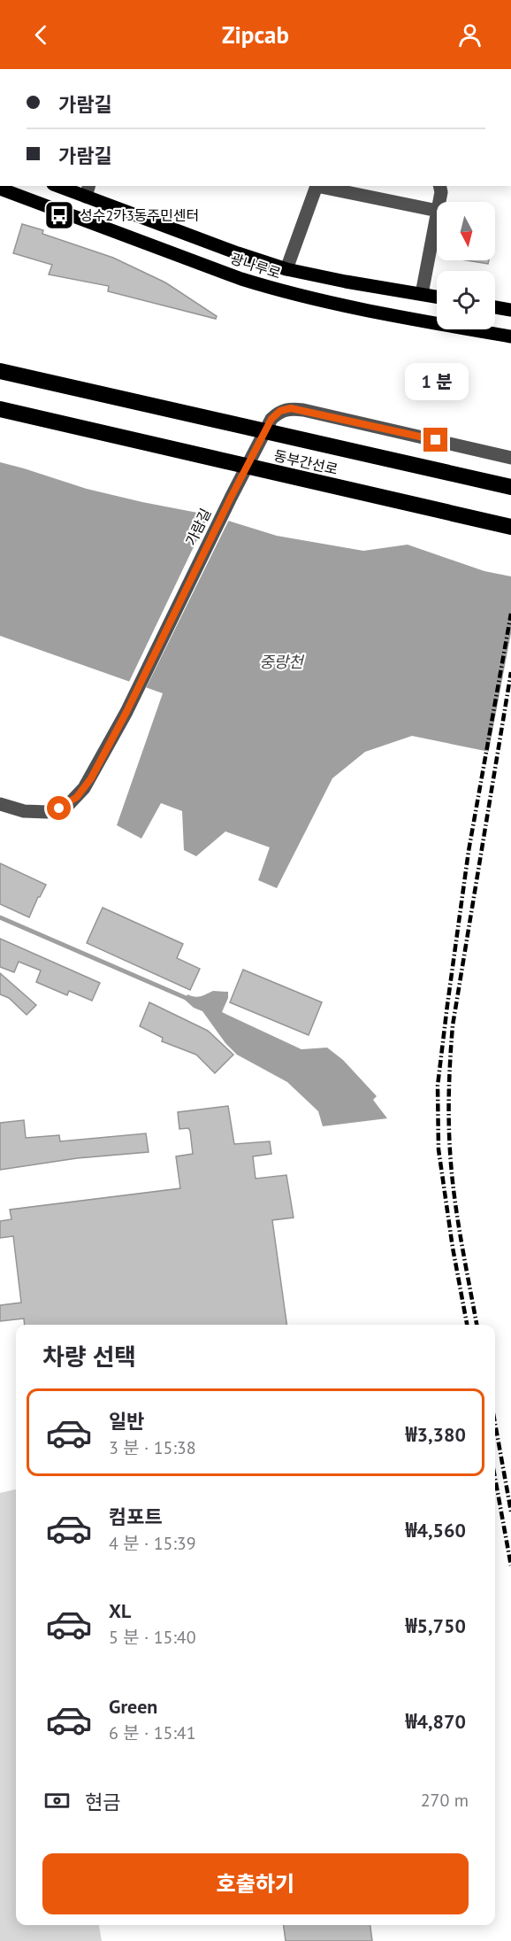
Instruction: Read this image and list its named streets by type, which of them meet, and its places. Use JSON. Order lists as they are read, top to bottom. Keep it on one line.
{"streets":{"highway":["동부간선로"],"main road":["광나루로"],"street":["가람길"]},"water":["중랑천"],"places":{"bus stop":["성수2가3동주민센터"]},"north":"bottom","page":{"header":"Zipcab","banner":["가람길","가람길"],"bubble":"1 분","heading":"차량 선택","list":[{"name":"일반","note":"3 분 · 15:38","value":"₩3,380"},{"name":"컴포트","note":"4 분 · 15:39","value":"₩4,560"},{"name":"XL","note":"5 분 · 15:40","value":"₩5,750"},{"name":"Green","note":"6 분 · 15:41","value":"₩4,870"}],"pay":["현금","270 m"],"buttons":"호출하기"}}
